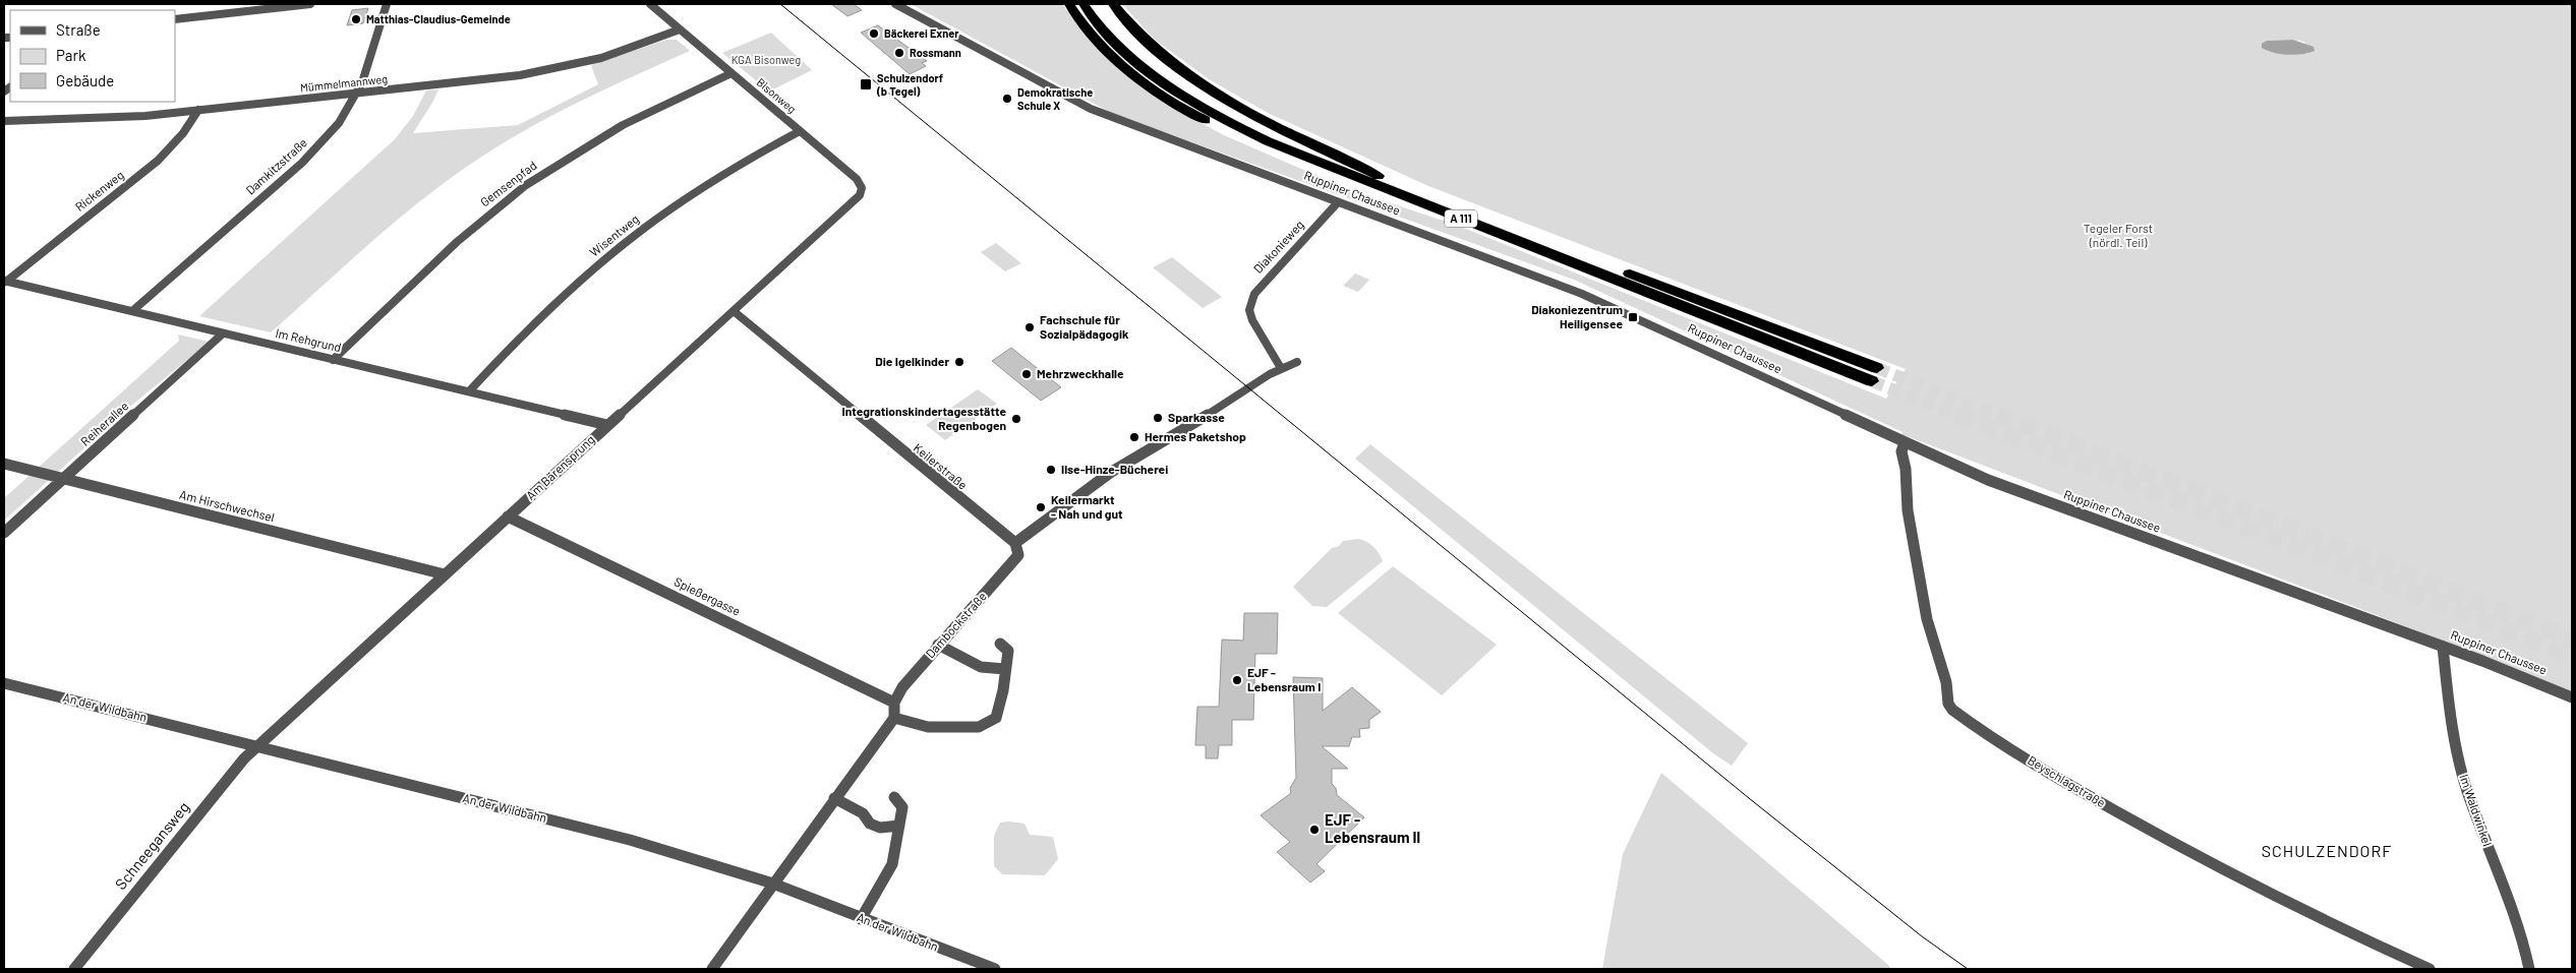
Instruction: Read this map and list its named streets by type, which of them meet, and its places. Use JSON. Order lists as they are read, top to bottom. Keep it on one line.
{"streets":{"highway":["A 111"],"street":["Mümmelmannweg","Bisonweg","Damkitzstraße","Gemsenpfad","Rickenweg","Ruppiner Chaussee","Wisentweg","Diakonieweg","Im Rehgrund","Reiherallee","Keilerstraße","Am Bärensprung","Am Hirschwechsel","Spießergasse","Dambockstraße","An der Wildbahn","Beyschlagstraße","Im Waldwinkel","Schneegansweg"]},"crossings":[["Mümmelmannweg","Bisonweg"],["Mümmelmannweg","Damkitzstraße"],["Mümmelmannweg","Rickenweg"],["Bisonweg","Gemsenpfad"],["Bisonweg","Wisentweg"],["Bisonweg","Am Bärensprung"],["Damkitzstraße","Im Rehgrund"],["Gemsenpfad","Im Rehgrund"],["Rickenweg","Im Rehgrund"],["Ruppiner Chaussee","Diakonieweg"],["Ruppiner Chaussee","Beyschlagstraße"],["Ruppiner Chaussee","Im Waldwinkel"],["Wisentweg","Im Rehgrund"],["Im Rehgrund","Reiherallee"],["Im Rehgrund","Am Bärensprung"],["Reiherallee","Am Hirschwechsel"],["Keilerstraße","Am Bärensprung"],["Keilerstraße","Dambockstraße"],["Am Bärensprung","Am Hirschwechsel"],["Am Bärensprung","Spießergasse"],["Am Bärensprung","An der Wildbahn"],["Am Bärensprung","Schneegansweg"],["Spießergasse","Dambockstraße"],["An der Wildbahn","Schneegansweg"]],"districts":["SCHULZENDORF"],"parks":["KGA Bisonweg","Tegeler Forst (nördl. Teil)"],"places":{"other":["Matthias-Claudius-Gemeinde","Bäckerei Exner","Rossmann","Demokratische Schule X","Fachschule für Sozialpädagogik","Die Igelkinder","Mehrzweckhalle","Sparkasse","Integrationskindertagesstätte Regenbogen","Hermes Paketshop","Ilse-Hinze-Bücherei","Keilermarkt - Nah und gut","EJF - Lebensraum I","EJF - Lebensraum II"],"transit":["Schulzendorf (b Tegel)","Diakoniezentrum Heiligensee"]},"legend":["Straße","Park","Gebäude"]}
